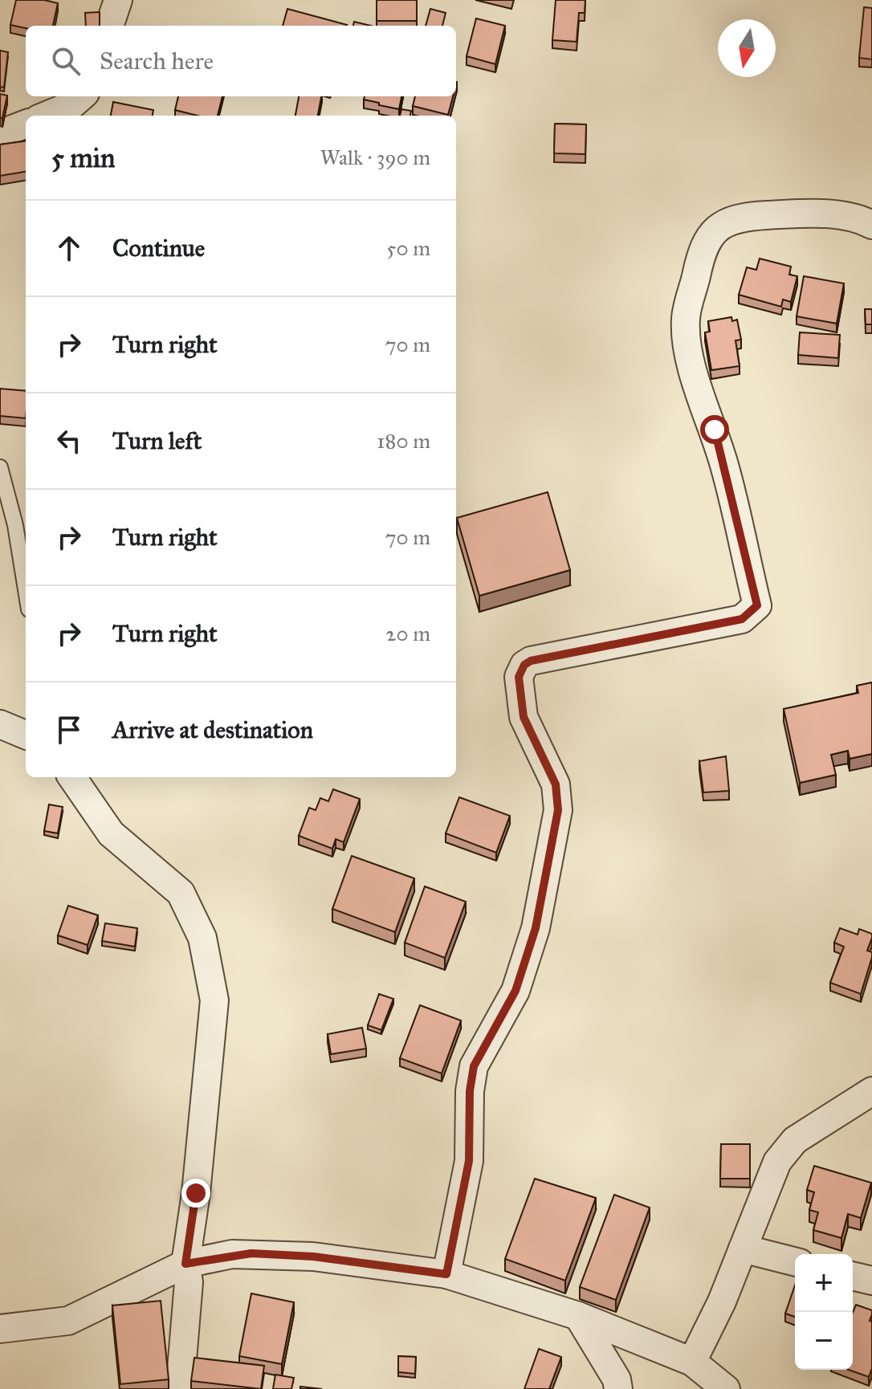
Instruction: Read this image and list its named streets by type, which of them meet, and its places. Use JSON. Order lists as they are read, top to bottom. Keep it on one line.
{"north":"bottom","page":{"search":"Search here","heading":["5 min","Walk · 390 m"],"list":[["Continue","50 m"],["Turn right","70 m"],["Turn left","180 m"],["Turn right","70 m"],["Turn right","20 m"],"Arrive at destination"],"map_buttons":["+","−"]}}
